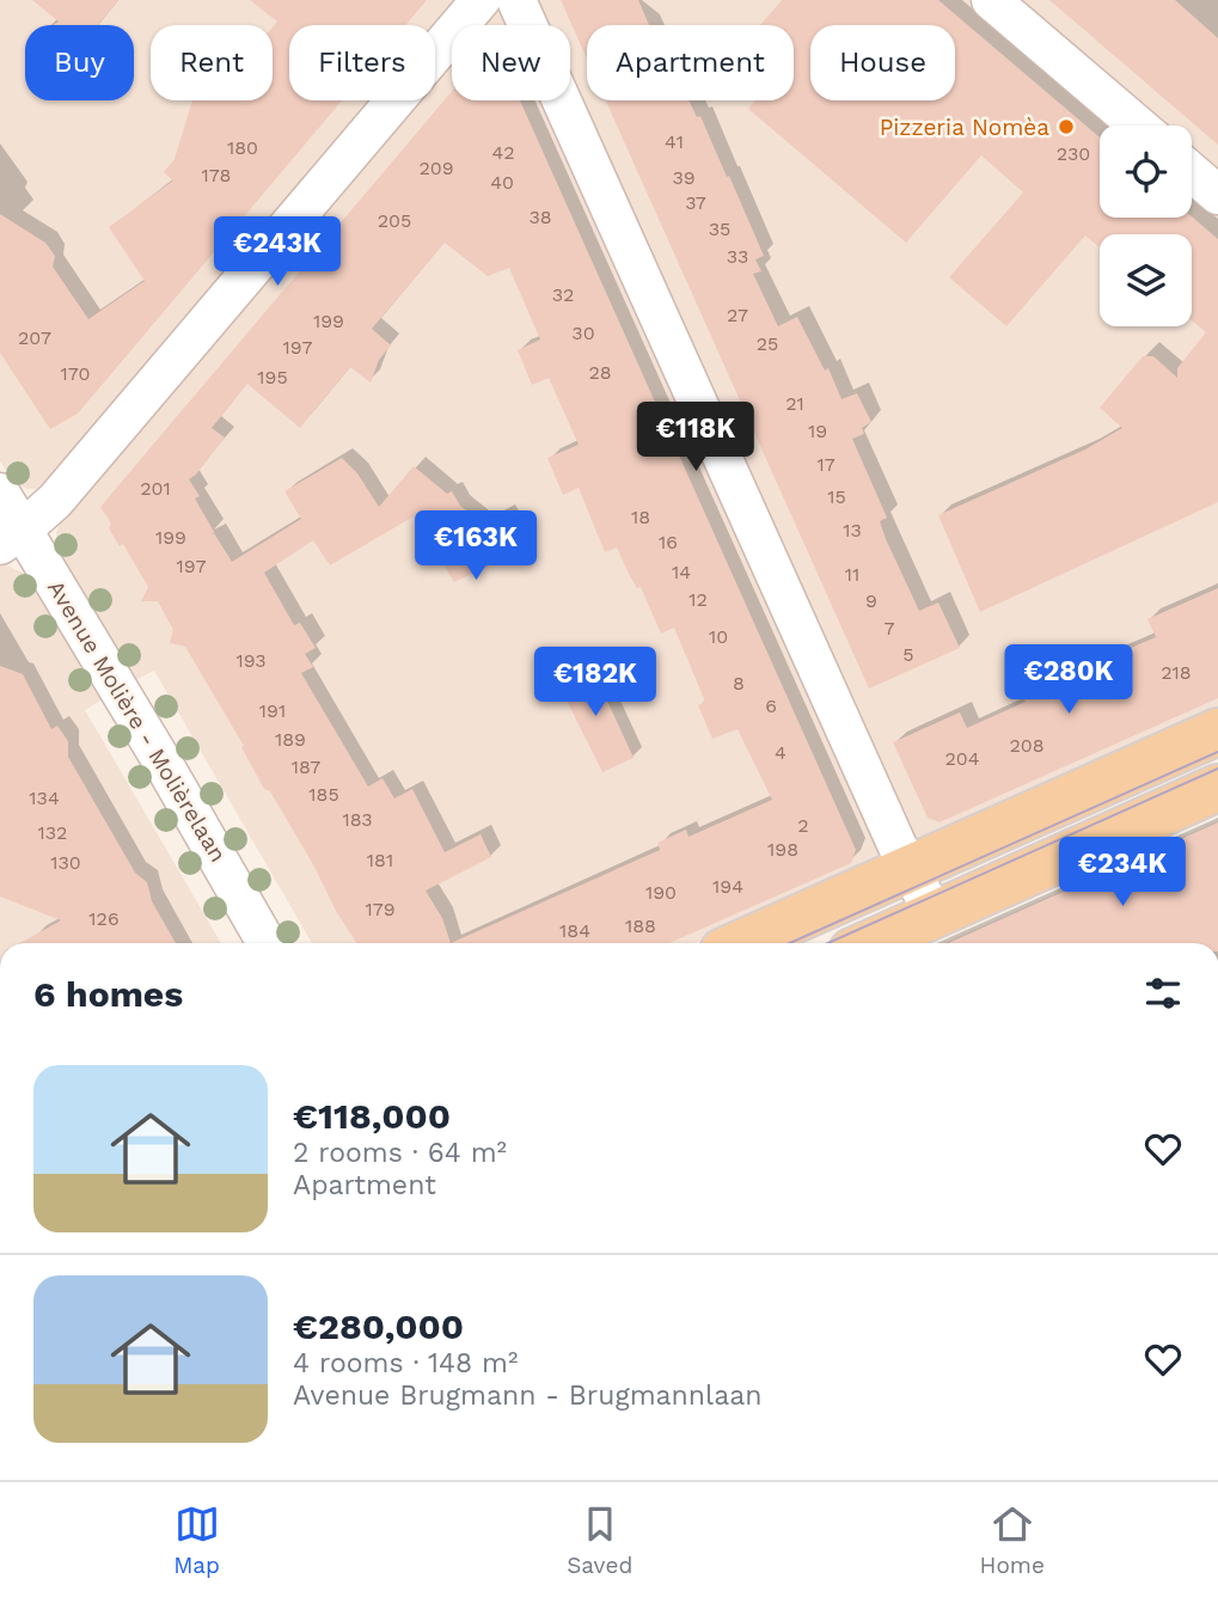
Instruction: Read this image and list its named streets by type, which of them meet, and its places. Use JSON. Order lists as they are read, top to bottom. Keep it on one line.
{"streets":{"street":["Avenue Molière - Molièrelaan"]},"places":["Pizzeria Nomèa"],"house_numbers":["41","180","42","230","209","178","39","40","37","38","205","35","33","32","27","199","30","207","25","197","28","170","195","21","19","17","201","15","18","13","199","16","197","14","11","12","9","7","10","5","193","218","8","6","191","189","208","4","204","187","185","134","183","2","132","198","181","130","194","190","179","126","188","184"],"page":{"chip":["Buy","Rent","Filters","New","Apartment","House"],"price":["€243K","€118K","€163K","€280K","€182K","€234K"],"heading":"6 homes","list":[{"name":"€118,000","note":"2 rooms · 64 m² · Apartment"},{"name":"€280,000","note":"4 rooms · 148 m² · Avenue Brugmann - Brugmannlaan"}],"tabs":["Map","Saved","Home"]}}
